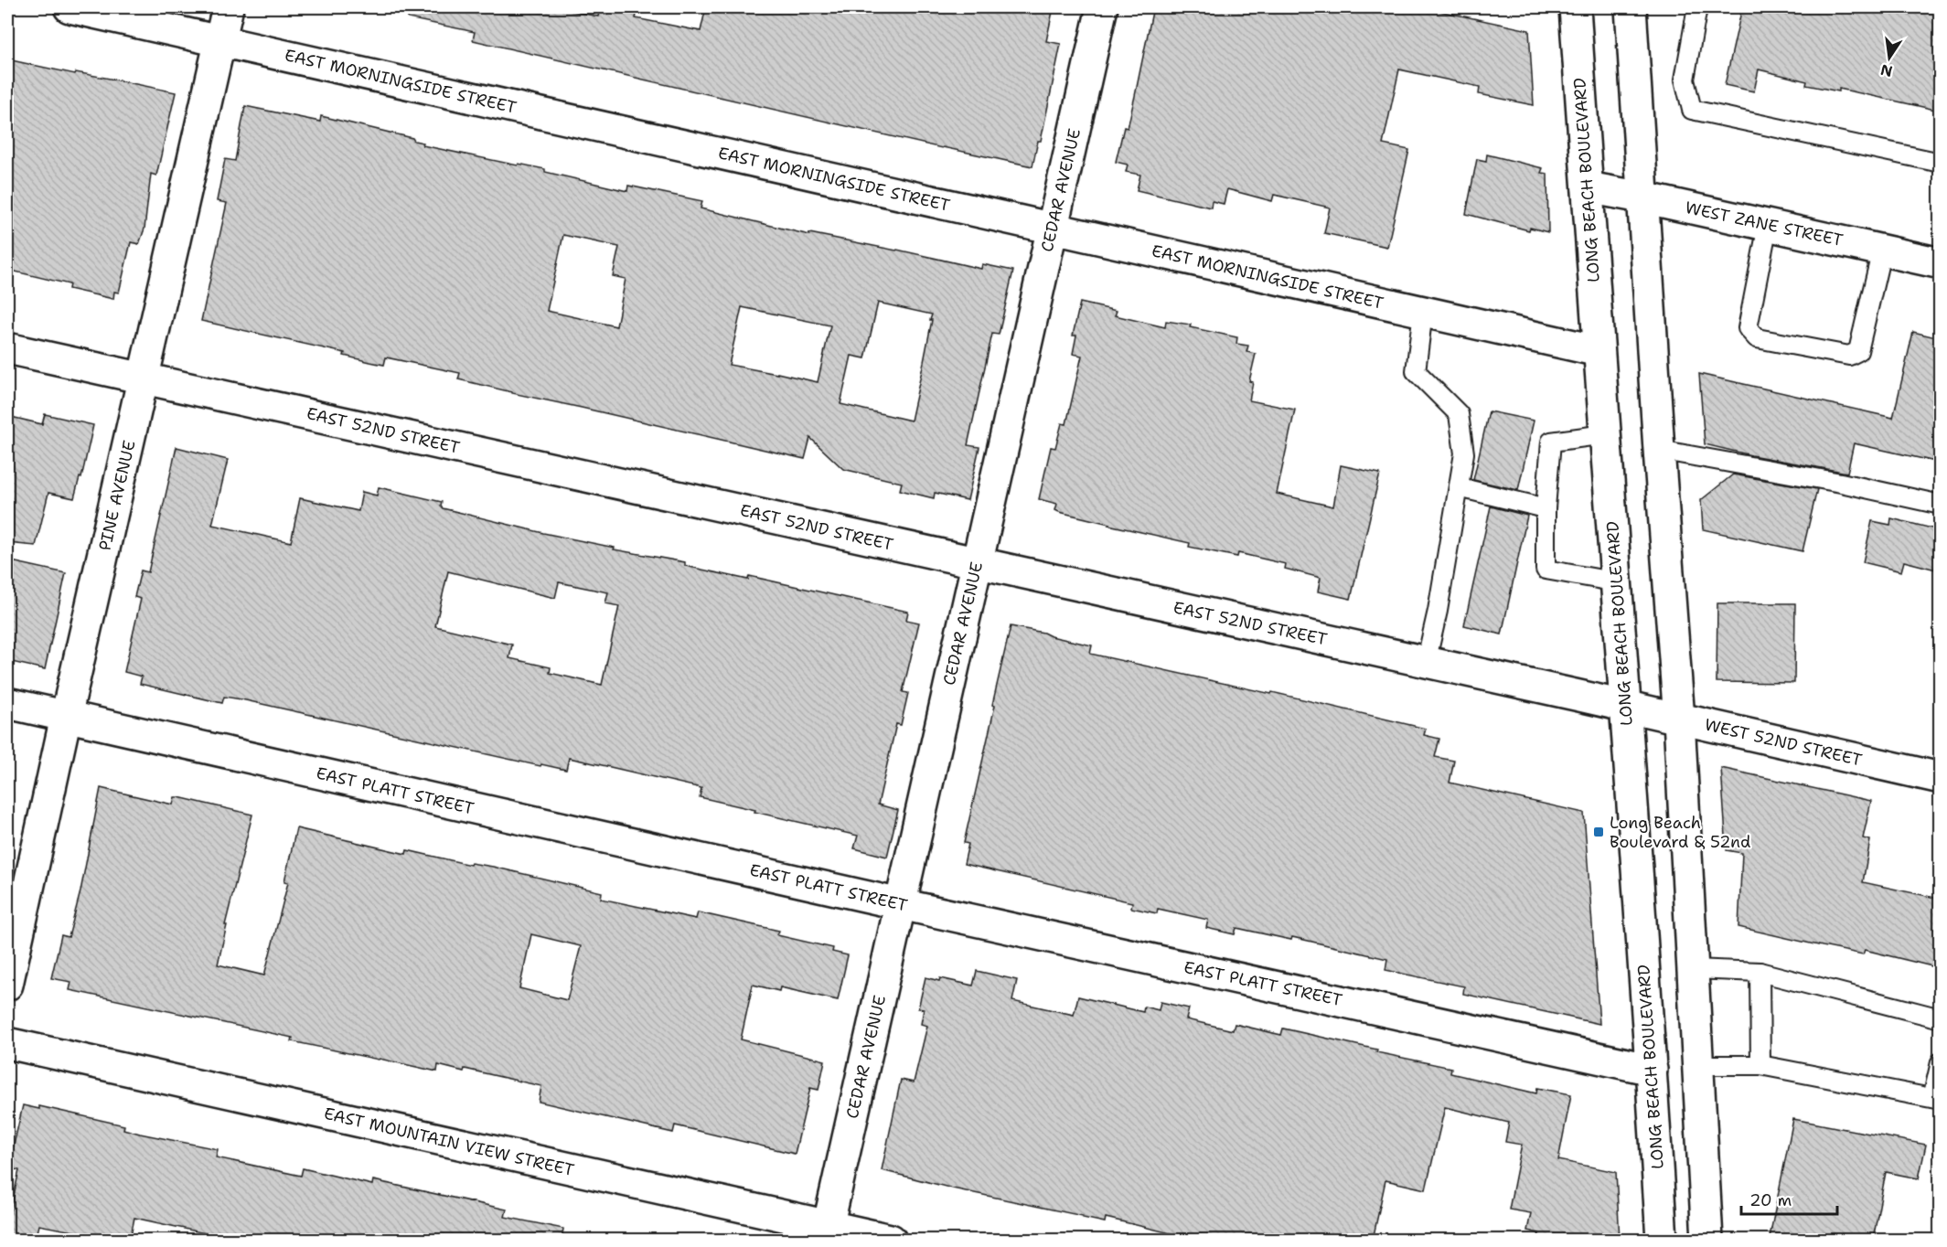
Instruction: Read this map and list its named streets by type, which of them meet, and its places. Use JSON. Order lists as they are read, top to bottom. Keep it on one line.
{"streets":{"street":["EAST MORNINGSIDE STREET","LONG BEACH BOULEVARD","CEDAR AVENUE","WEST ZANE STREET","EAST 52ND STREET","PINE AVENUE","WEST 52ND STREET","EAST PLATT STREET","EAST MOUNTAIN VIEW STREET"]},"crossings":[["EAST MORNINGSIDE STREET","LONG BEACH BOULEVARD"],["EAST MORNINGSIDE STREET","CEDAR AVENUE"],["EAST MORNINGSIDE STREET","PINE AVENUE"],["LONG BEACH BOULEVARD","WEST ZANE STREET"],["LONG BEACH BOULEVARD","EAST 52ND STREET"],["LONG BEACH BOULEVARD","WEST 52ND STREET"],["LONG BEACH BOULEVARD","EAST PLATT STREET"],["CEDAR AVENUE","EAST 52ND STREET"],["CEDAR AVENUE","EAST PLATT STREET"],["CEDAR AVENUE","EAST MOUNTAIN VIEW STREET"],["EAST 52ND STREET","PINE AVENUE"],["EAST 52ND STREET","WEST 52ND STREET"],["PINE AVENUE","EAST PLATT STREET"]],"places":{"transit":["Long Beach Boulevard & 52nd"]},"scale_bar":"20 m","north":"bottom"}
